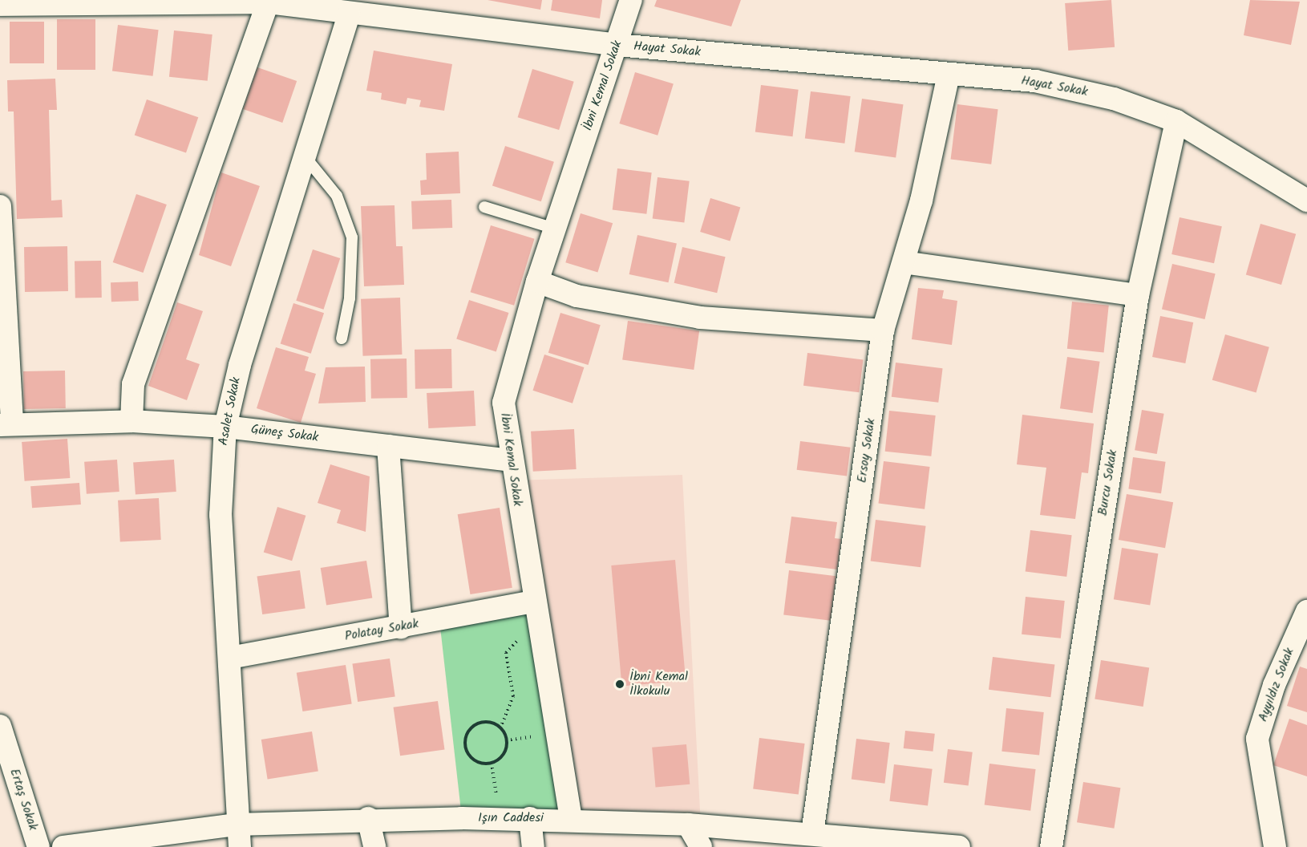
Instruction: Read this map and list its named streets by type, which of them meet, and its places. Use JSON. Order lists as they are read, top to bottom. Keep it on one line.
{"streets":{"street":["Hayat Sokak","İbni Kemal Sokak","Asalet Sokak","Güneş Sokak","Ersoy Sokak","Burcu Sokak","Polatay Sokak","Ayyıldız Sokak","Ertaş Sokak","Işın Caddesi"]},"crossings":[["Hayat Sokak","İbni Kemal Sokak"],["Hayat Sokak","Asalet Sokak"],["Hayat Sokak","Ersoy Sokak"],["Hayat Sokak","Burcu Sokak"],["İbni Kemal Sokak","Güneş Sokak"],["İbni Kemal Sokak","Polatay Sokak"],["İbni Kemal Sokak","Işın Caddesi"],["Asalet Sokak","Güneş Sokak"],["Asalet Sokak","Polatay Sokak"],["Asalet Sokak","Işın Caddesi"],["Ersoy Sokak","Işın Caddesi"]],"places":["İbni Kemal İlkokulu"]}
